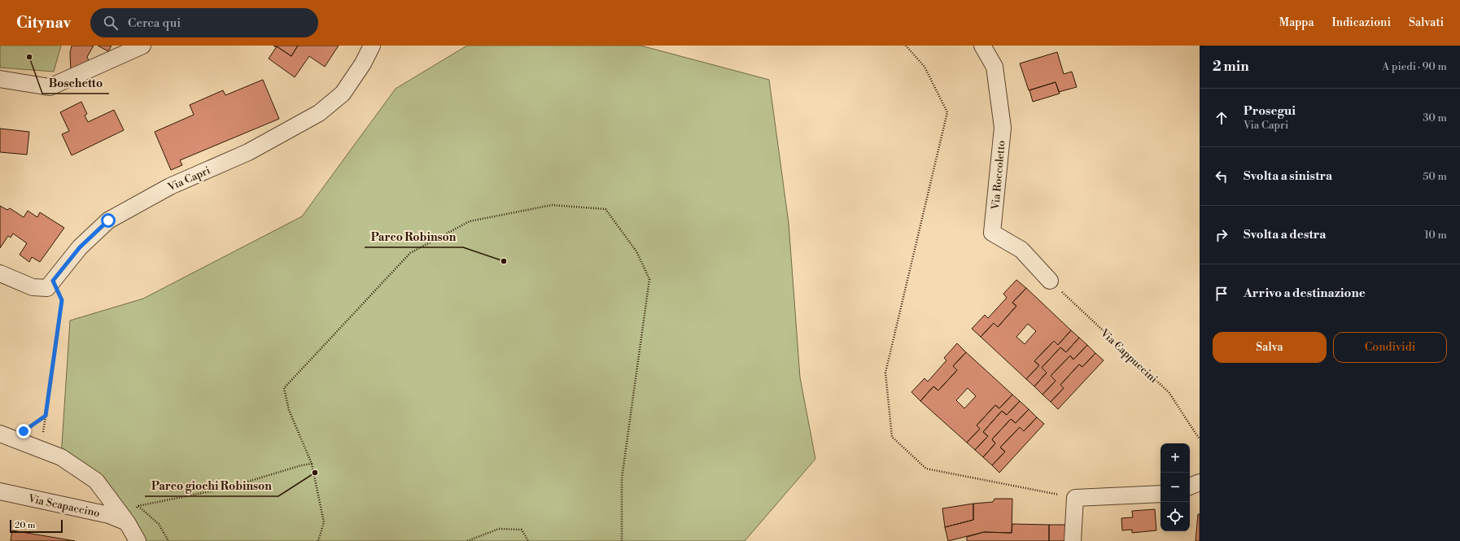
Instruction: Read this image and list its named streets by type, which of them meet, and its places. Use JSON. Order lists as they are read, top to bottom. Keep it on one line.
{"streets":{"street":["Via Roccoletto","Via Capri","Via Scapaccino"],"path":["Via Cappuccini"]},"crossings":[["Via Roccoletto","Via Cappuccini"]],"places":["Boschetto","Parco Robinson","Parco giochi Robinson"],"scale_bar":"20 m","page":{"header":"Citynav","search":"Cerca qui","nav":["Mappa","Indicazioni","Salvati"],"heading":["2 min","A piedi · 90 m"],"list":[["Prosegui","Via Capri","30 m"],["Svolta a sinistra","50 m"],["Svolta a destra","10 m"],"Arrivo a destinazione"],"buttons":["Salva","Condividi"],"map_buttons":["+","−"],"scale":"20 m"}}
